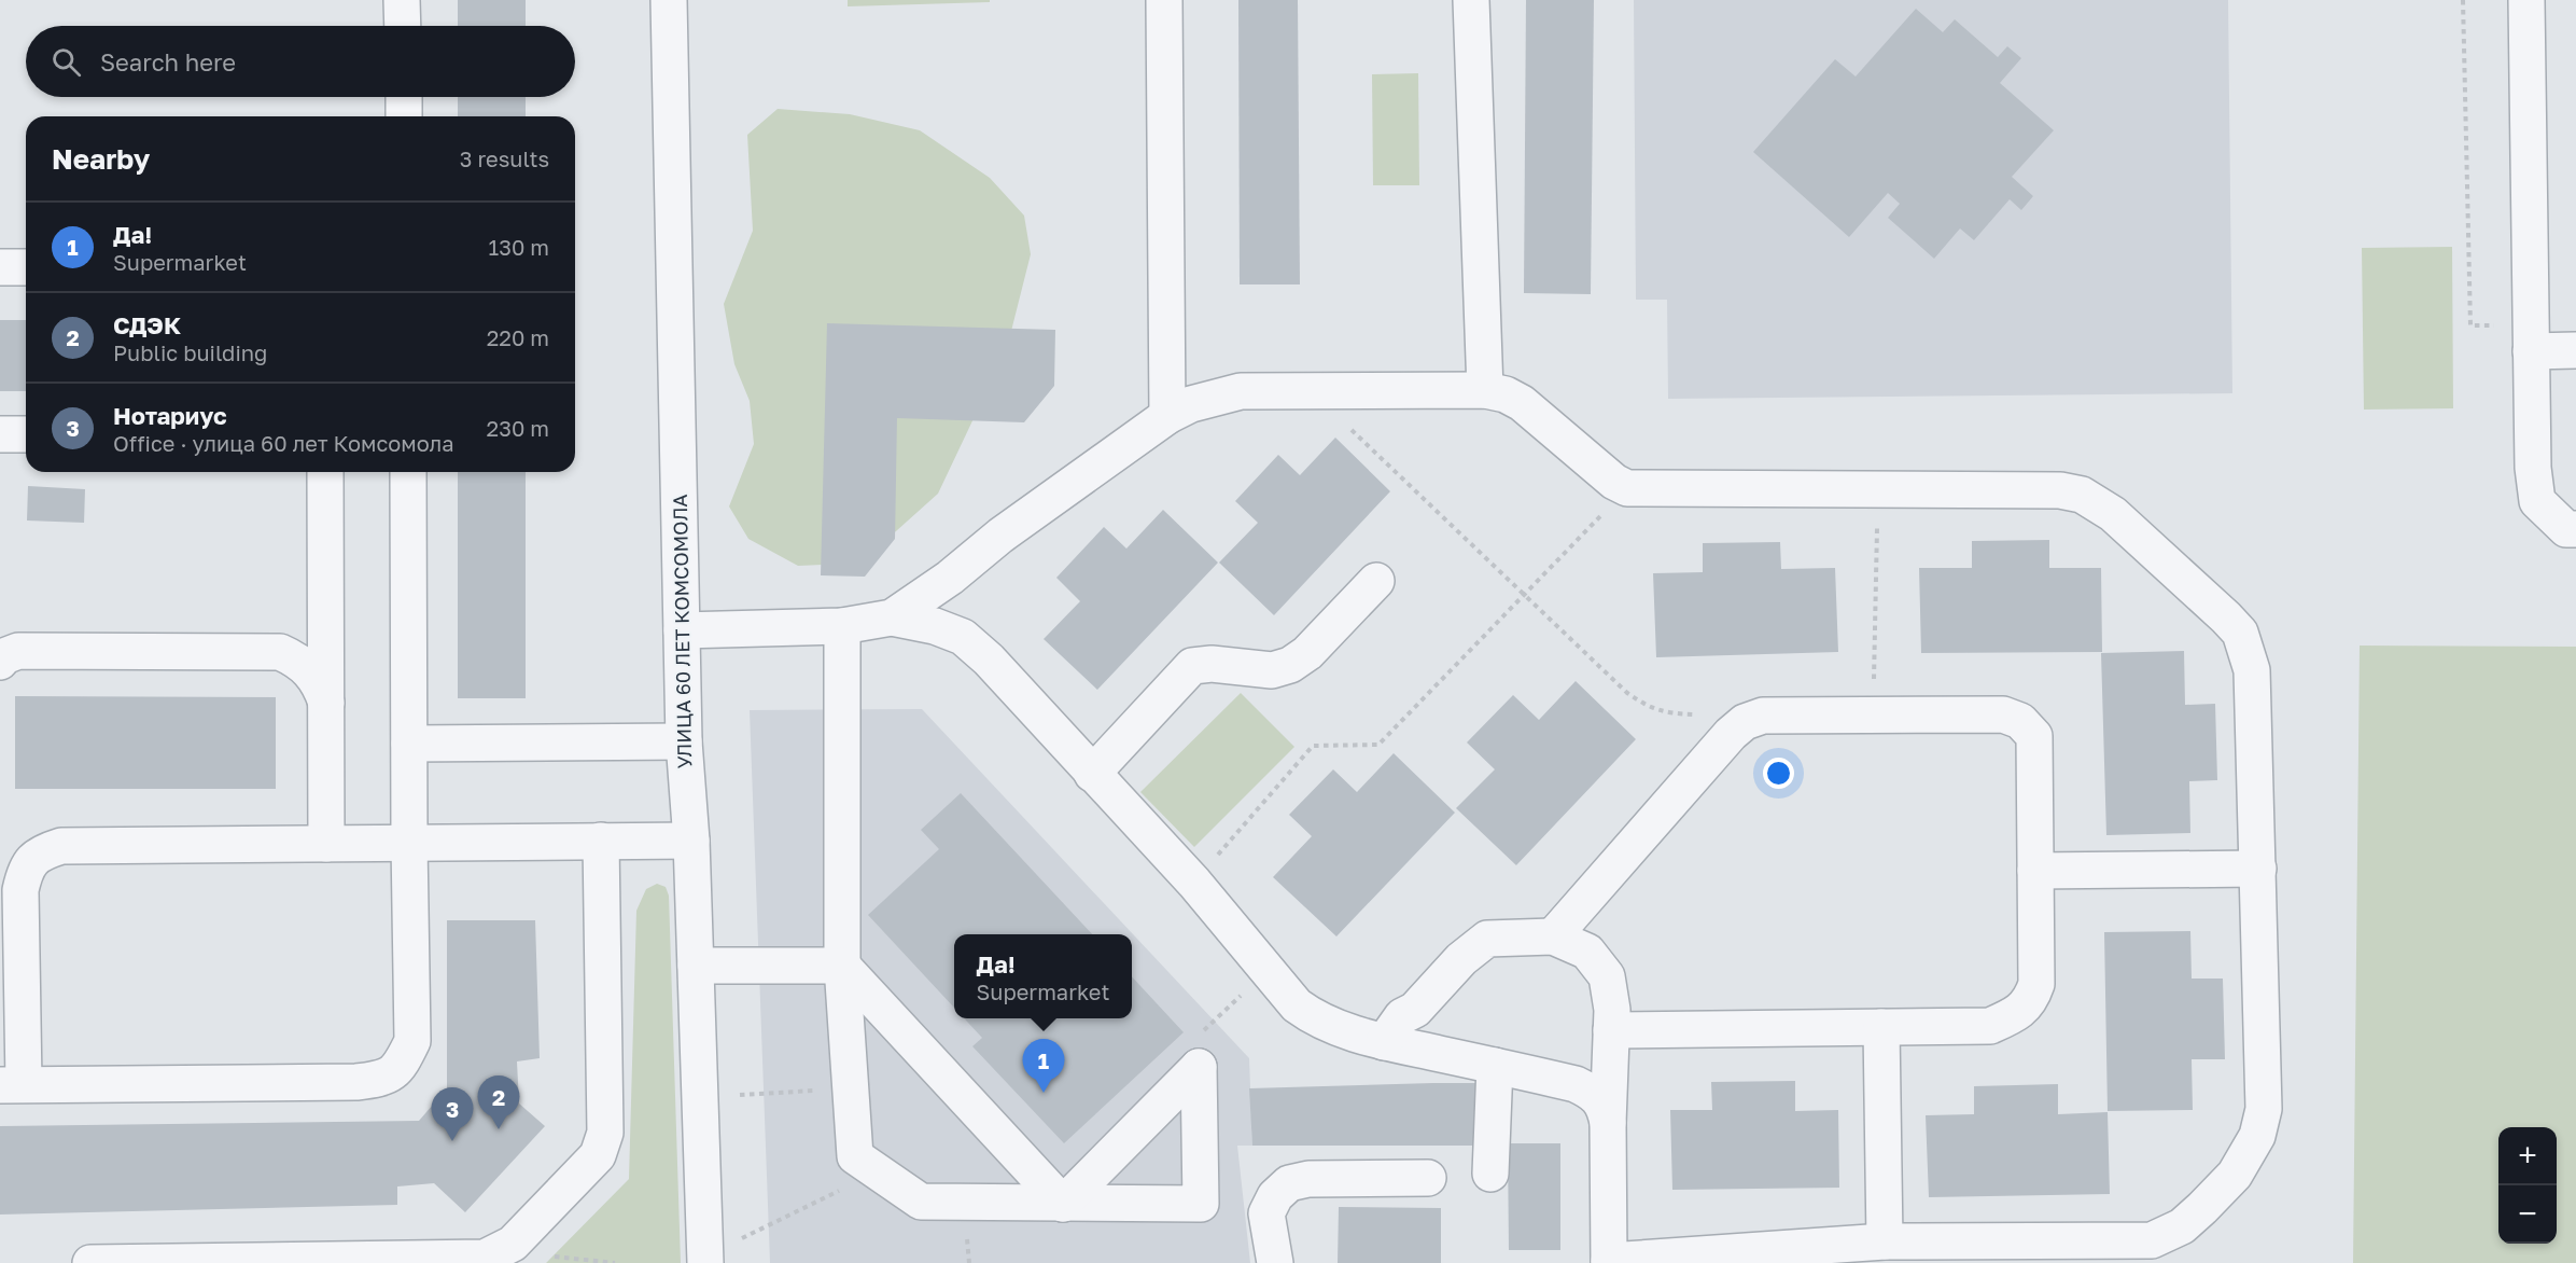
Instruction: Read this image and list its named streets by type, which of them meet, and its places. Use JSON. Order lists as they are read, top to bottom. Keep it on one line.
{"streets":{"street":["УЛИЦА 60 ЛЕТ КОМСОМОЛА"]},"page":{"search":"Search here","heading":["Nearby","3 results"],"list":[{"mark":"1","name":"Да!","note":"Supermarket","value":"130 m"},{"mark":"2","name":"СДЭК","note":"Public building","value":"220 m"},{"mark":"3","name":"Нотариус","note":"Office · улица 60 лет Комсомола","value":"230 m"}],"popup":["Да!","Supermarket"],"pins":["1","2","3"],"map_buttons":["+","−"]}}
